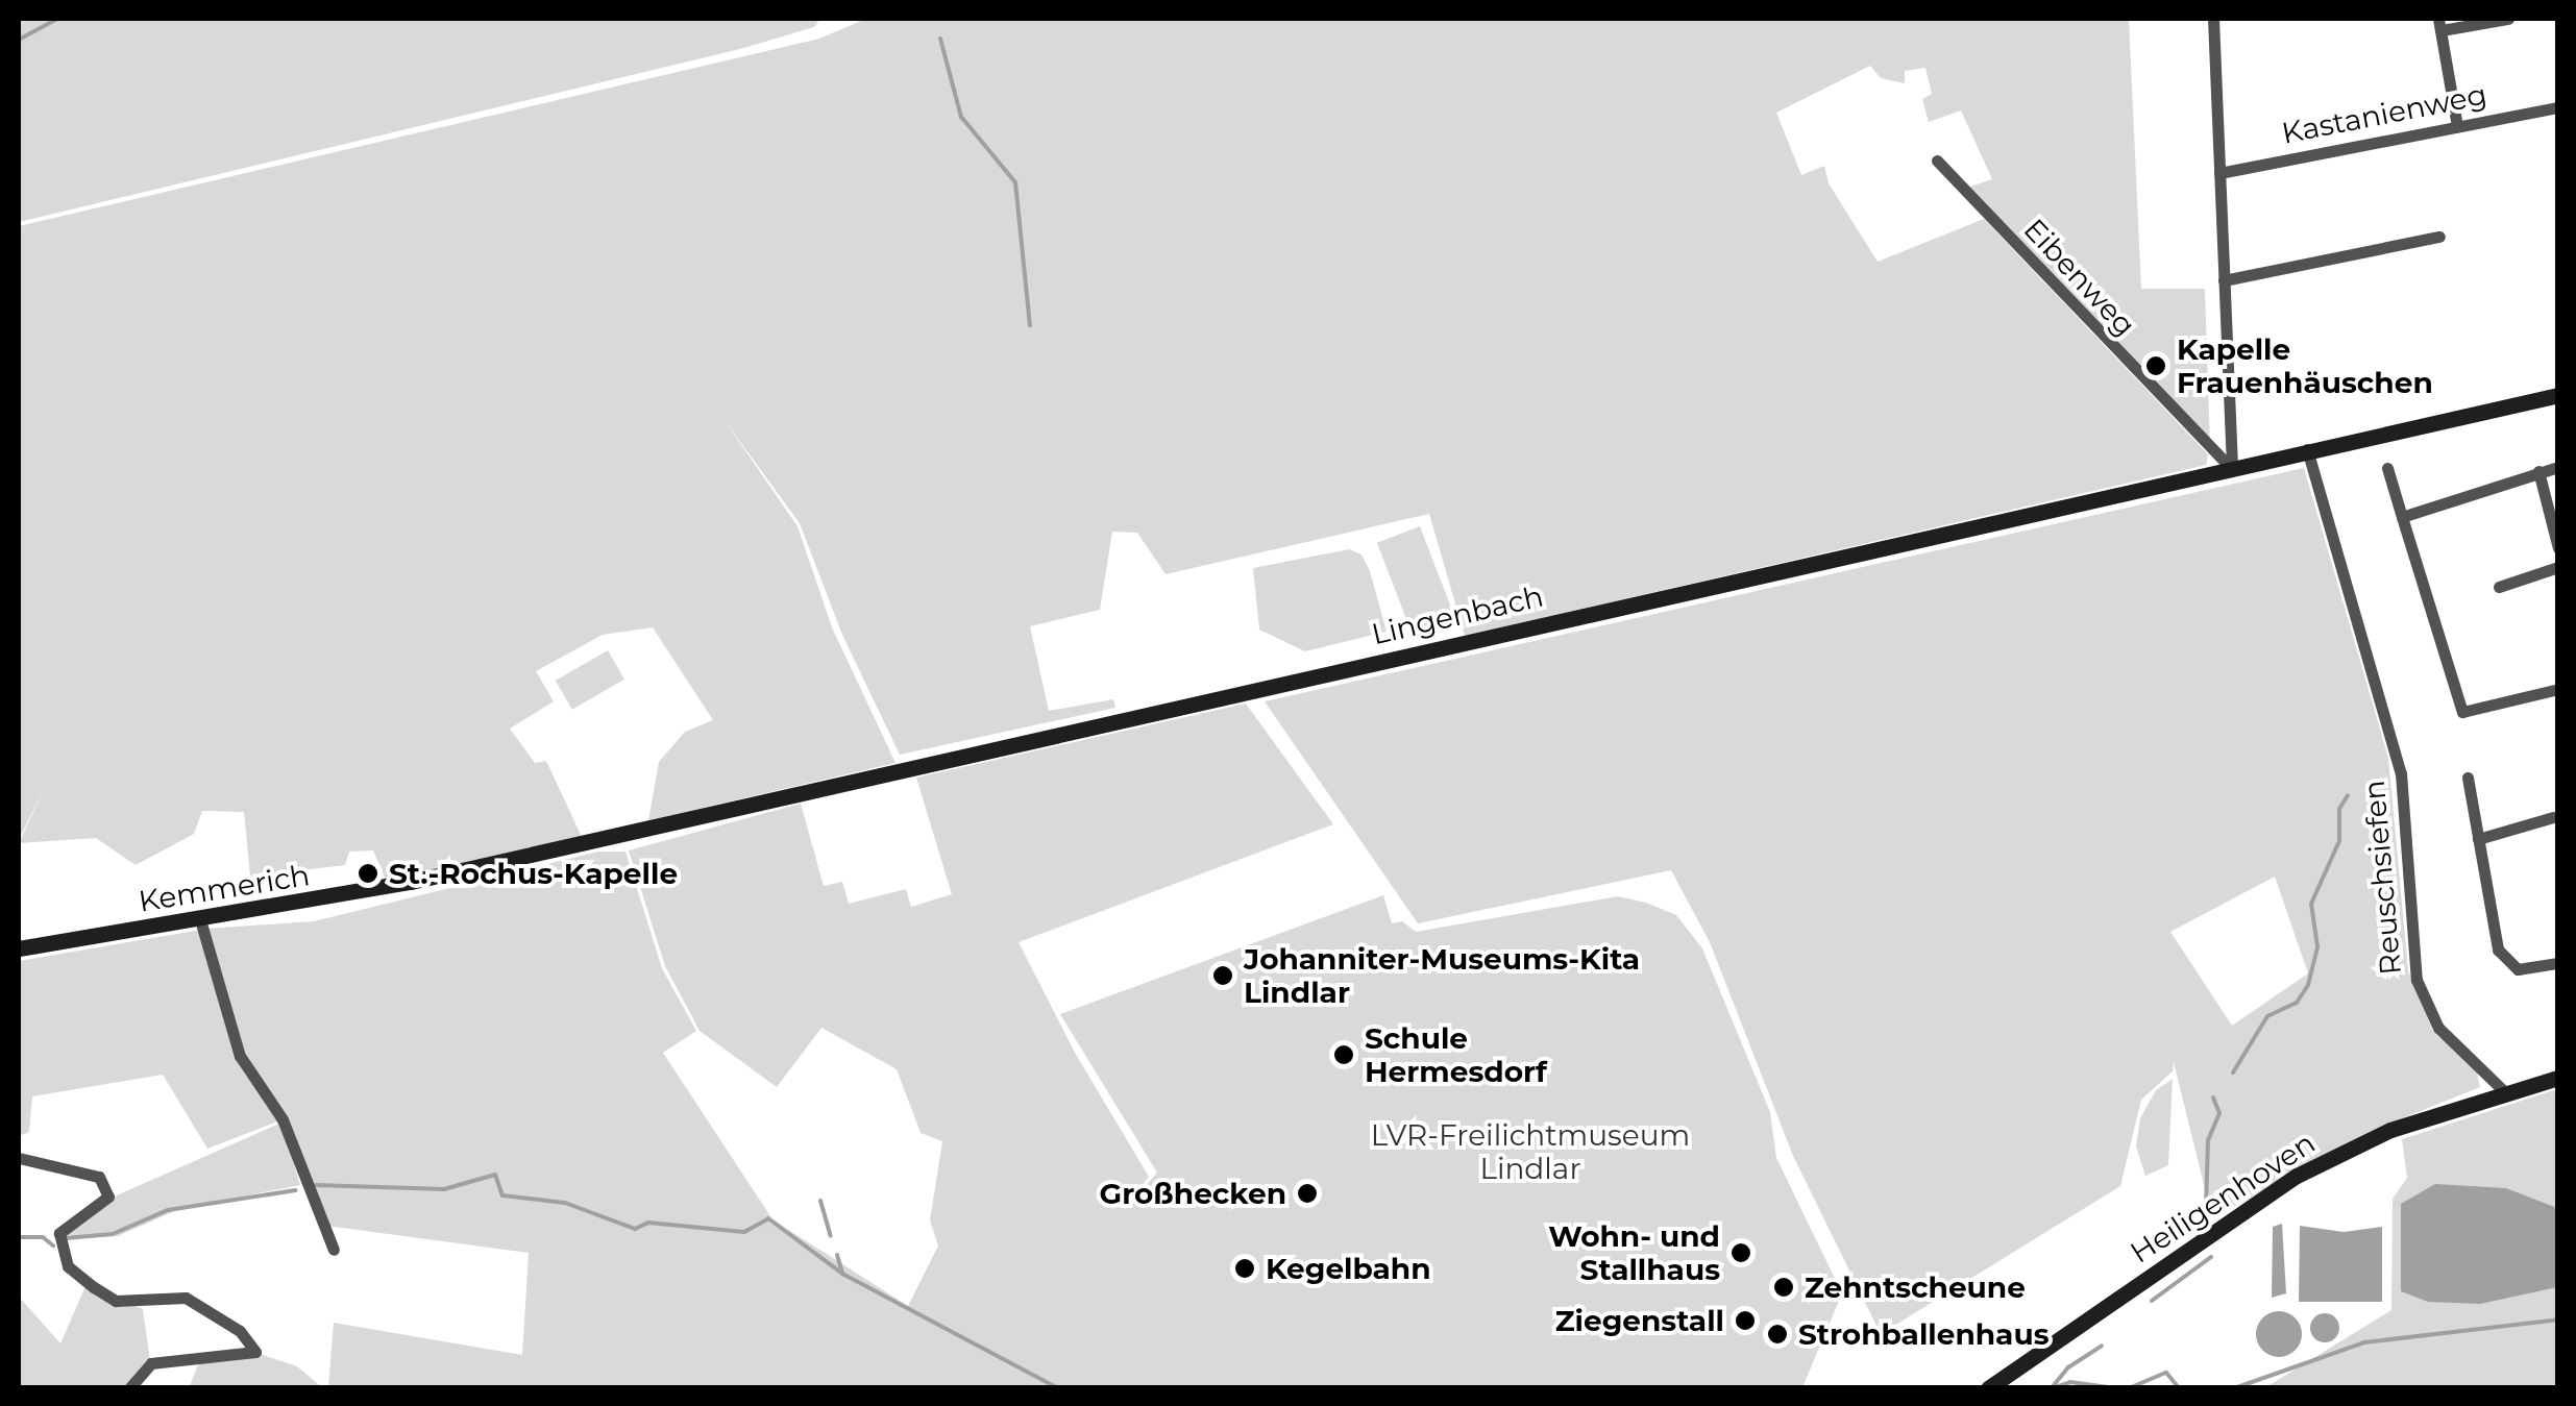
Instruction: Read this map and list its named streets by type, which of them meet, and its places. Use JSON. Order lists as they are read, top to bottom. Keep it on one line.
{"streets":{"street":["Kastanienweg","Eibenweg","Lingenbach","Reuschsiefen","Kemmerich","Heiligenhoven"]},"crossings":[["Eibenweg","Lingenbach"],["Lingenbach","Reuschsiefen"],["Lingenbach","Kemmerich"],["Reuschsiefen","Heiligenhoven"]],"parks":["LVR-Freilichtmuseum Lindlar"],"places":["Kapelle Frauenhäuschen","St.-Rochus-Kapelle","Johanniter-Museums-Kita Lindlar","Schule Hermesdorf","Großhecken","Wohn- und Stallhaus","Kegelbahn","Zehntscheune","Ziegenstall","Strohballenhaus"]}
